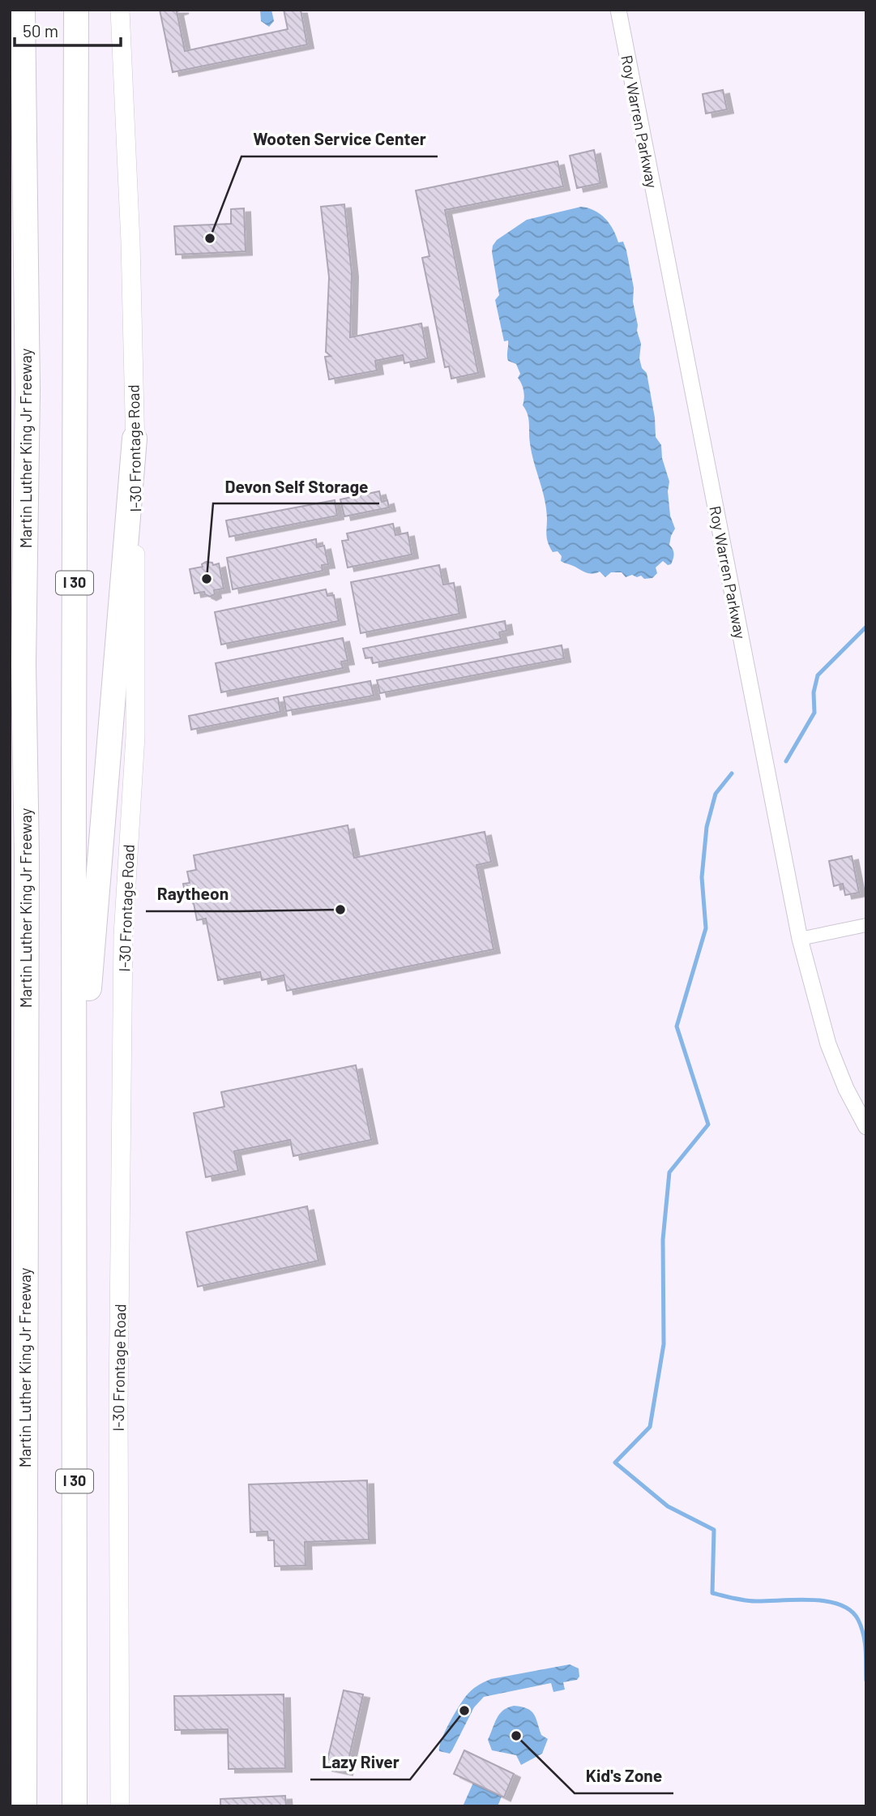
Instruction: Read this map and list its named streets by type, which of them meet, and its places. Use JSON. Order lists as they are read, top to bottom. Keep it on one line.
{"streets":{"highway":["Martin Luther King Jr Freeway","I 30"],"main road":["I-30 Frontage Road"],"street":["Roy Warren Parkway"]},"places":["Wooten Service Center","Devon Self Storage","Raytheon","Lazy River","Kid's Zone"],"scale_bar":"50 m"}
